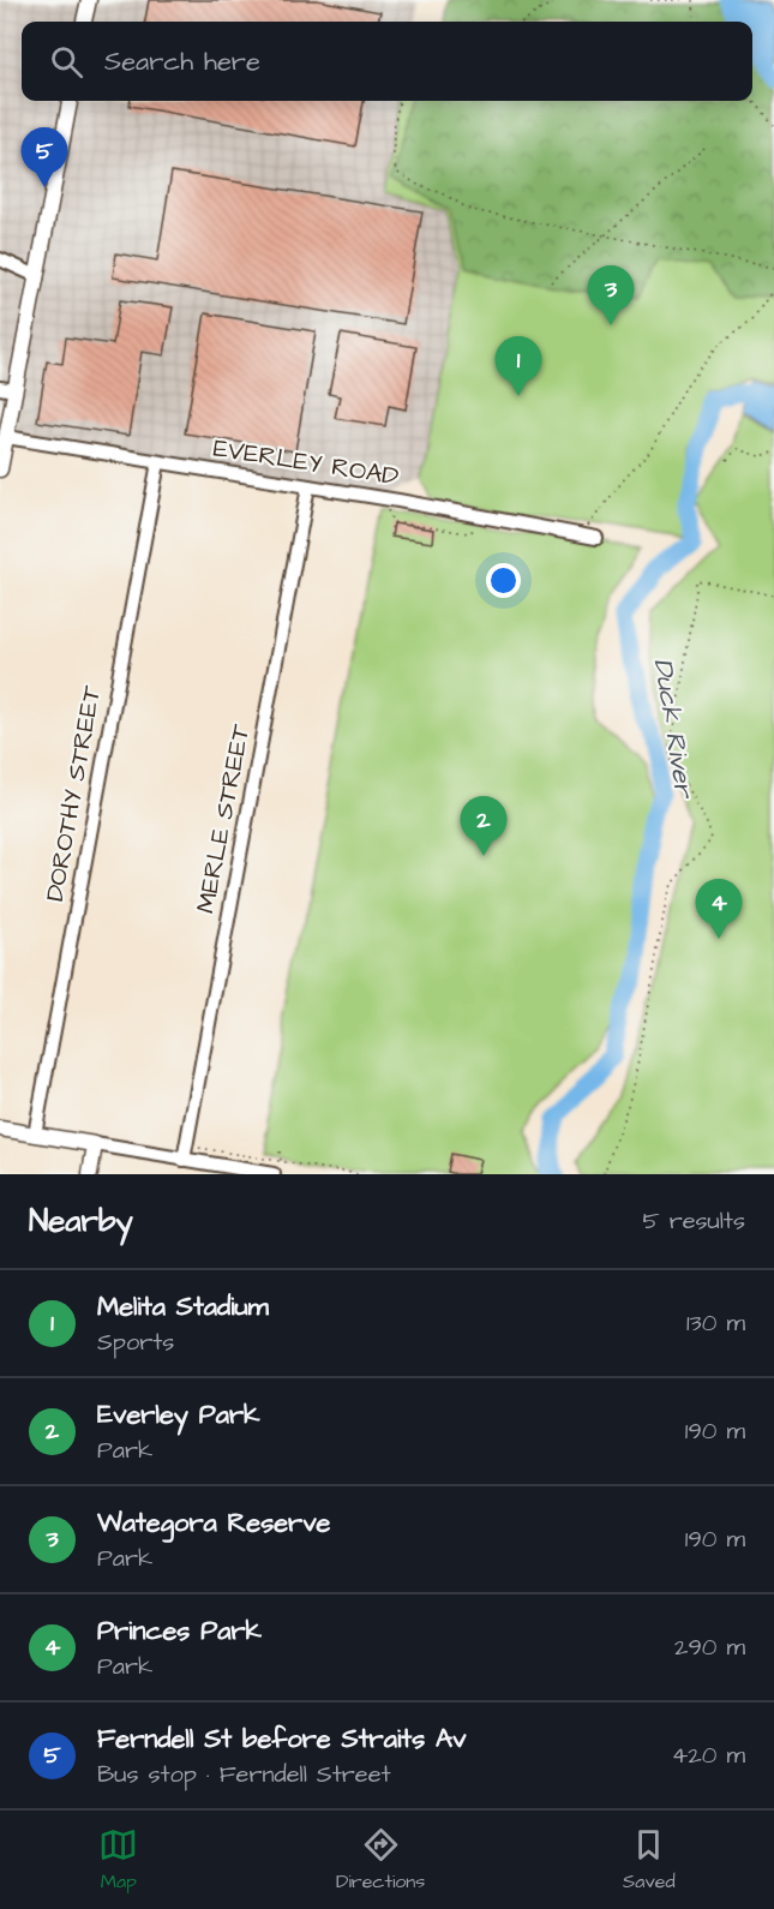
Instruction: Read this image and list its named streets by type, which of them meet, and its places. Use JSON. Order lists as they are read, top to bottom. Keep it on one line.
{"streets":{"street":["EVERLEY ROAD","DOROTHY STREET","MERLE STREET"]},"crossings":[["EVERLEY ROAD","DOROTHY STREET"],["EVERLEY ROAD","MERLE STREET"]],"water":["Duck River"],"page":{"search":"Search here","pins":["5","3","1","2","4"],"heading":["Nearby","5 results"],"list":[{"mark":"1","name":"Melita Stadium","note":"Sports","value":"130 m"},{"mark":"2","name":"Everley Park","note":"Park","value":"190 m"},{"mark":"3","name":"Wategora Reserve","note":"Park","value":"190 m"},{"mark":"4","name":"Princes Park","note":"Park","value":"290 m"},{"mark":"5","name":"Ferndell St before Straits Av","note":"Bus stop · Ferndell Street","value":"420 m"}],"nav":["Map","Directions","Saved"]}}
